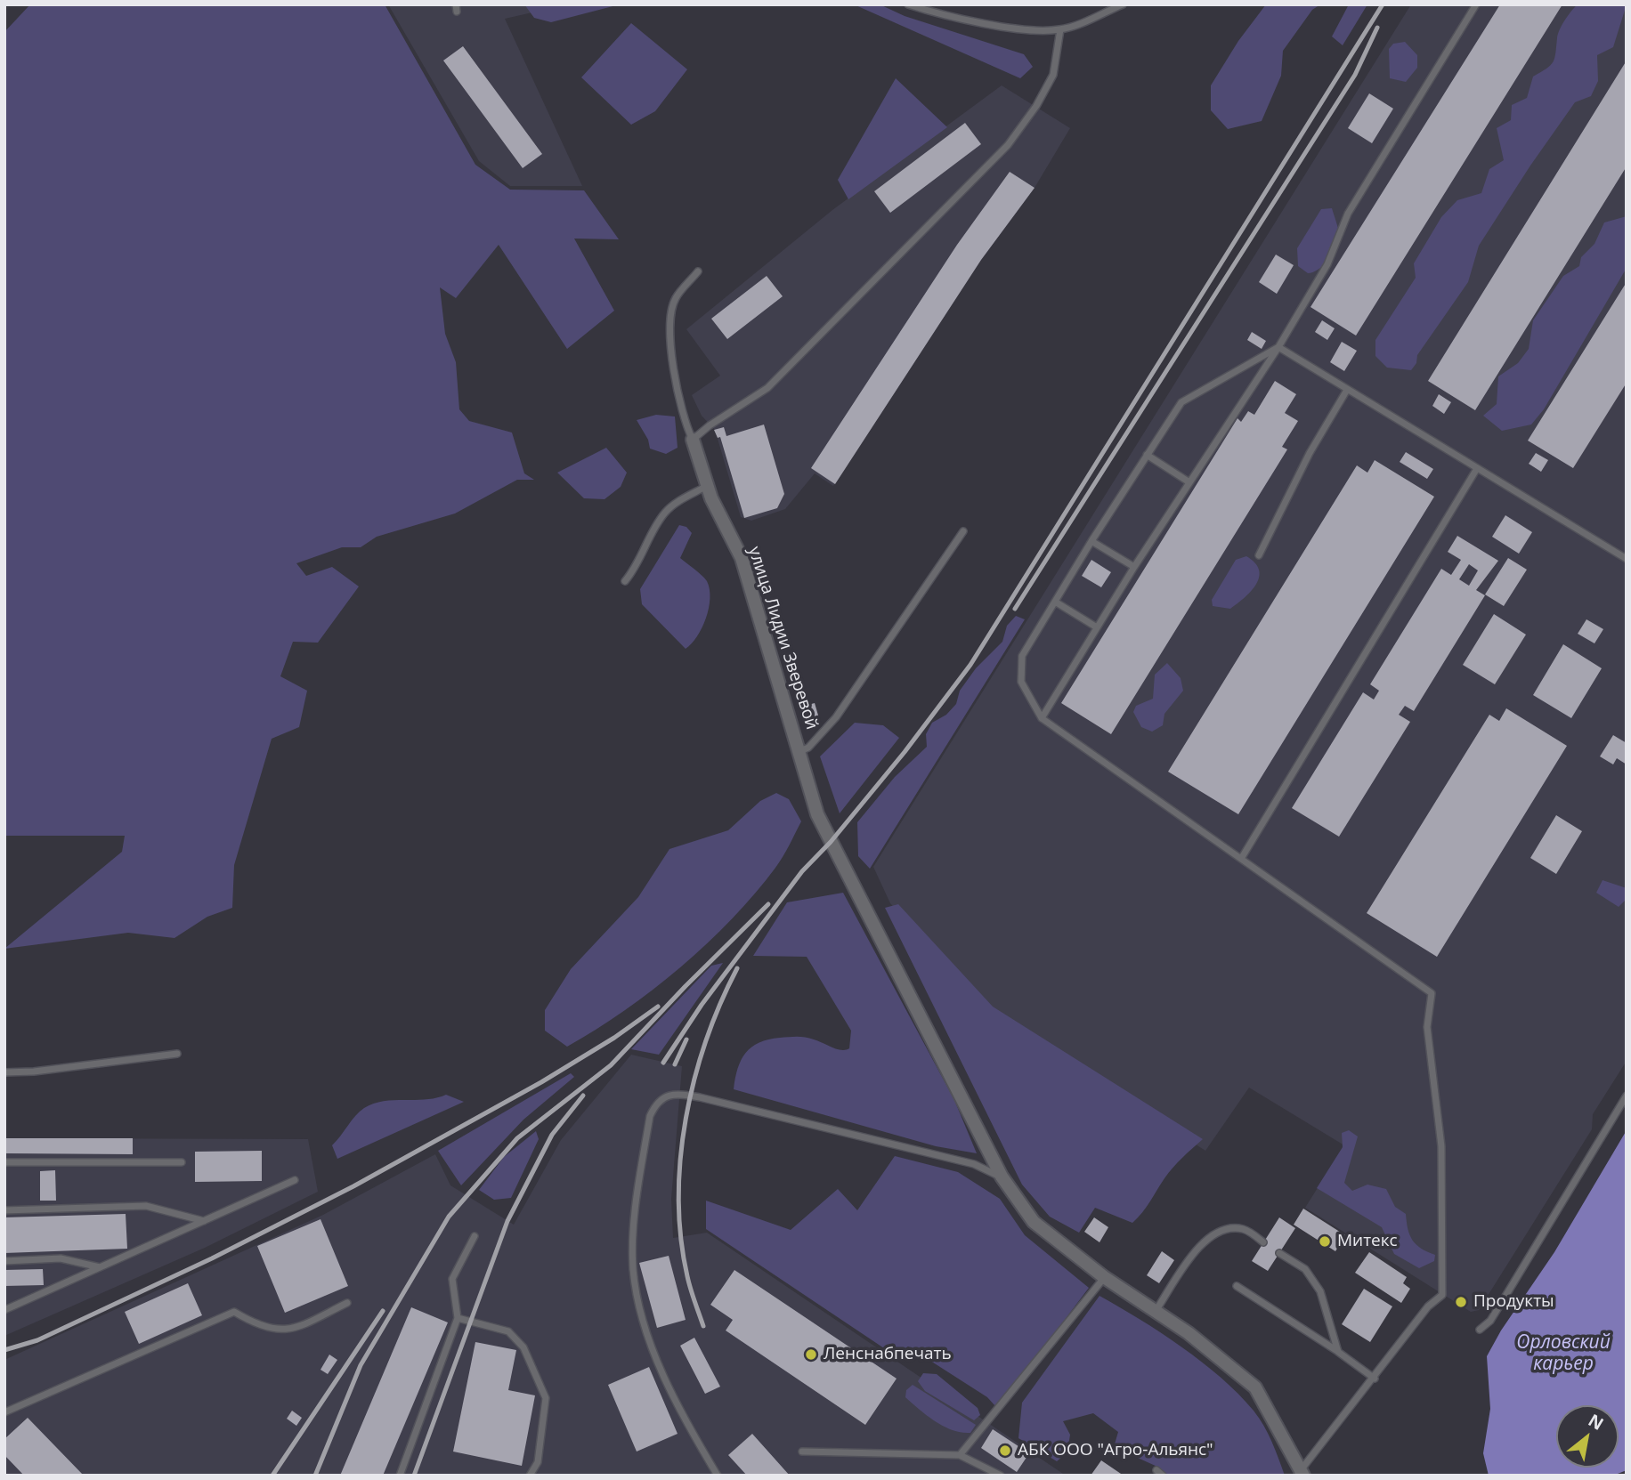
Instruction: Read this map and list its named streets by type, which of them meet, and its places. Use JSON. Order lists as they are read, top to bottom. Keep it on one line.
{"streets":{"street":["улица Лидии Зверевой"]},"water":["Орловский карьер"],"places":["Митекс","Продукты","Ленснабпечать","АБК ООО \"Агро-Альянс\""],"north":"top right"}
